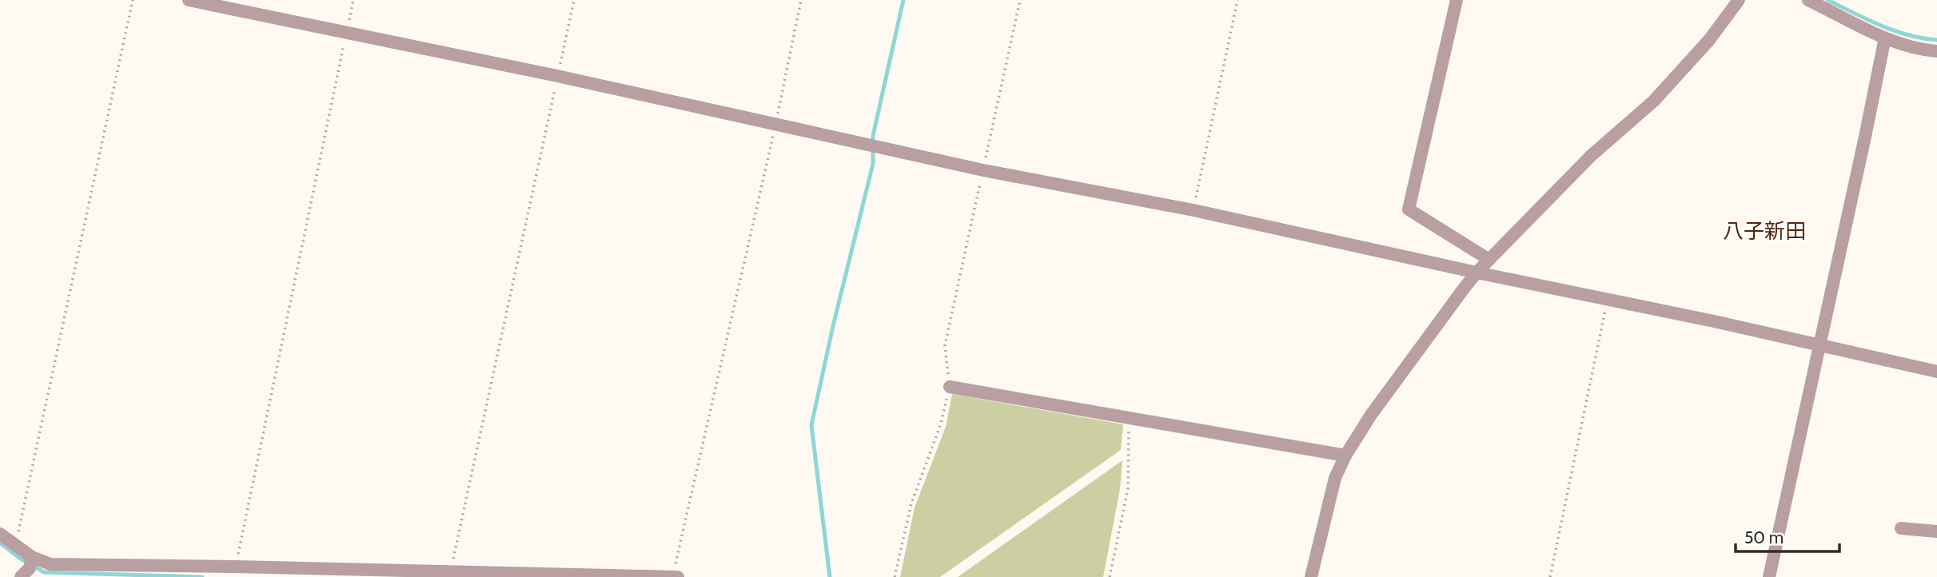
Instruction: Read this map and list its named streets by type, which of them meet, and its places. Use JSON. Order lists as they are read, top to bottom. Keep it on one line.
{"districts":["八子新田"],"scale_bar":"50 m"}
